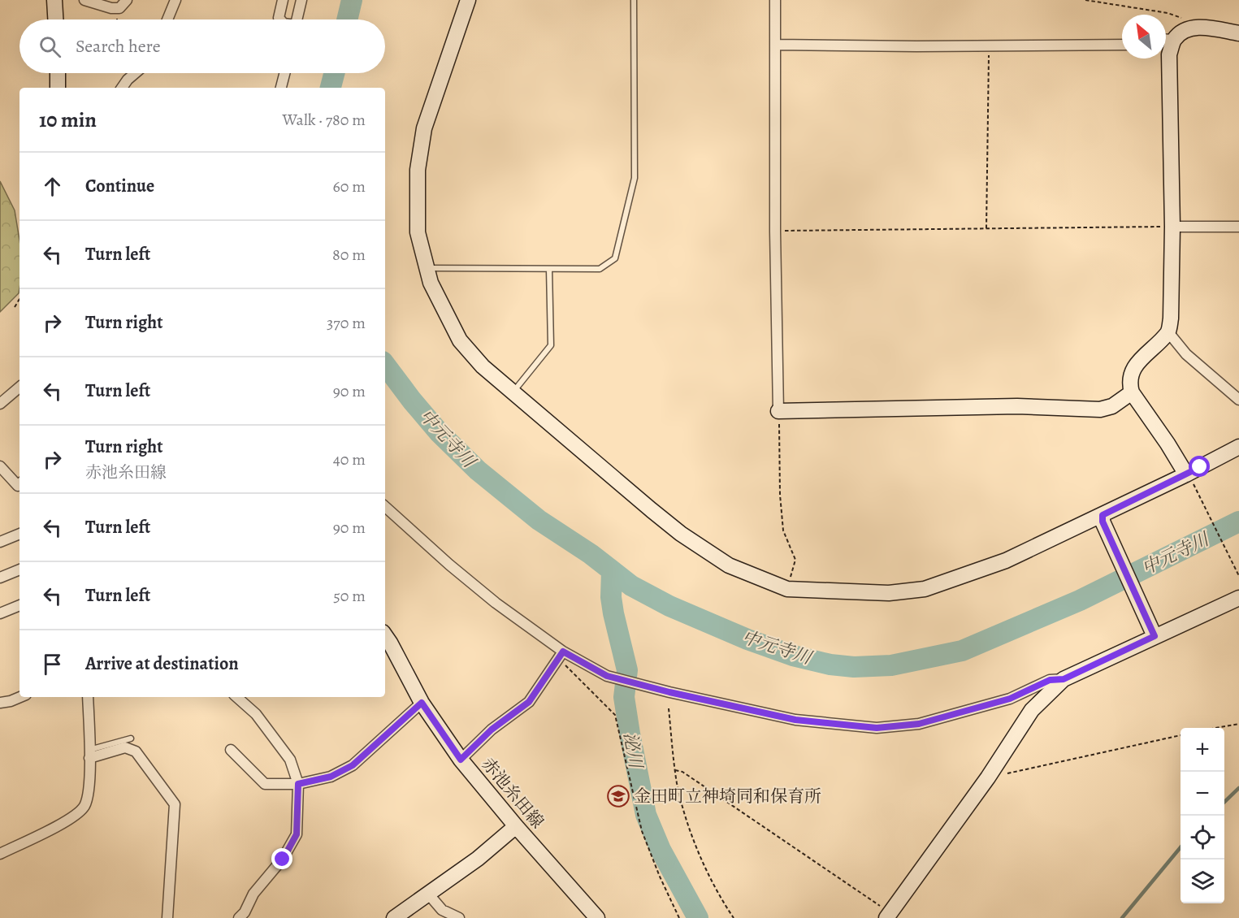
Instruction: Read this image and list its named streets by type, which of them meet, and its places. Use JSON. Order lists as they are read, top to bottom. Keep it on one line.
{"streets":{"street":["赤池糸田線"]},"water":["中元寺川","泌川"],"places":{"school or university":["金田町立神埼同和保育所"]},"north":"top left","page":{"search":"Search here","heading":["10 min","Walk · 780 m"],"list":[["Continue","60 m"],["Turn left","80 m"],["Turn right","370 m"],["Turn left","90 m"],["Turn right","赤池糸田線","40 m"],["Turn left","90 m"],["Turn left","50 m"],"Arrive at destination"],"map_buttons":["+","−"]}}
